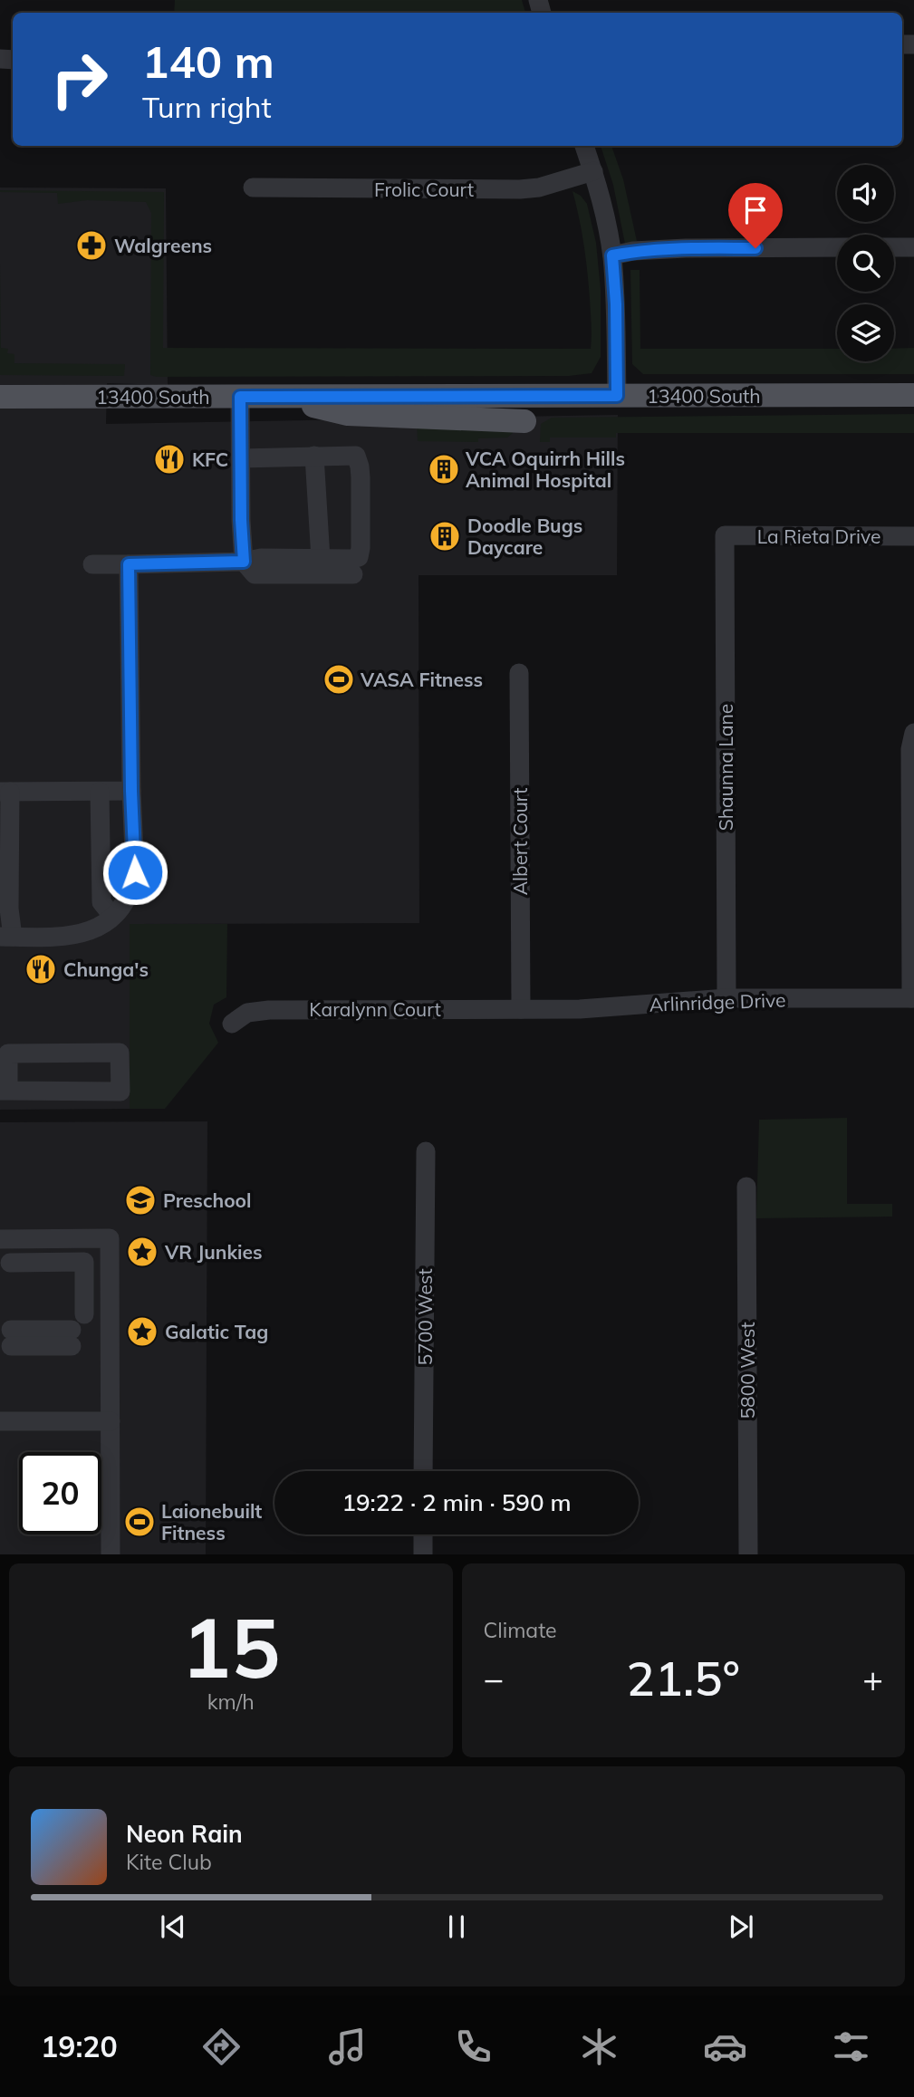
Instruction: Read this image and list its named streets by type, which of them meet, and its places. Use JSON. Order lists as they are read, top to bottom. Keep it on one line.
{"streets":{"main road":["13400 South"],"street":["Frolic Court","La Rieta Drive","Shaunna Lane","Albert Court","Arlinridge Drive","Karalynn Court","5700 West","5800 West"]},"crossings":[["La Rieta Drive","Shaunna Lane"],["Shaunna Lane","Arlinridge Drive"],["Albert Court","Arlinridge Drive"],["Albert Court","Karalynn Court"],["Arlinridge Drive","Karalynn Court"]],"places":{"pharmacy":["Walgreens"],"restaurant":["KFC","Chunga's"],"building":["VCA Oquirrh Hills Animal Hospital","Doodle Bugs Daycare"],"sports":["VASA Fitness","Laionebuilt Fitness"],"school or university":["Preschool"],"place":["VR Junkies","Galatic Tag"]},"page":{"turn":["140 m","Turn right"],"limit":"20","trip":"19:22 · 2 min · 590 m","tile":[["15","km/h"],"Climate"],"heat":["−","21.5°","+"],"song":["Neon Rain","Kite Club"],"tabs":"19:20"}}
